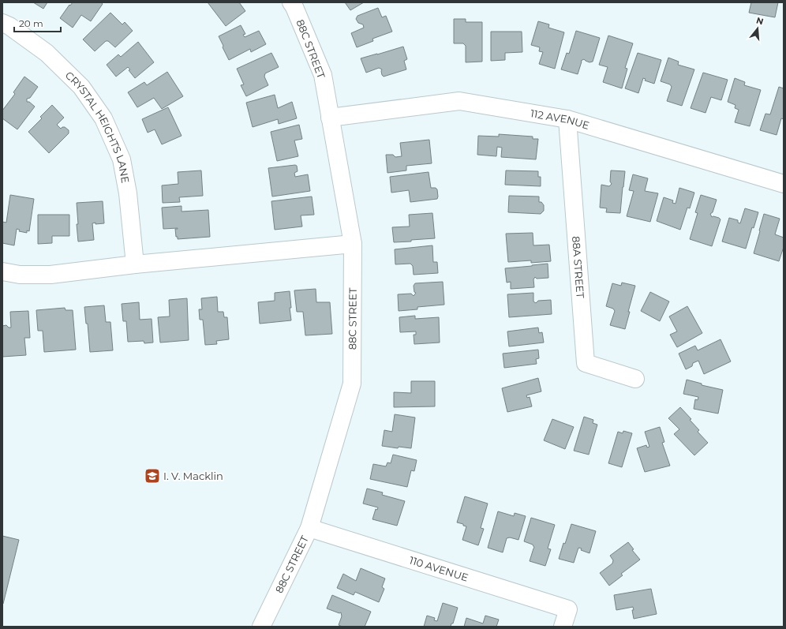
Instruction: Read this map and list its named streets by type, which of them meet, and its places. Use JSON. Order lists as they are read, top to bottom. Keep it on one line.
{"streets":{"street":["88C STREET","112 AVENUE","CRYSTAL HEIGHTS LANE","88A STREET","110 AVENUE"]},"crossings":[["88C STREET","112 AVENUE"],["88C STREET","110 AVENUE"],["112 AVENUE","88A STREET"]],"places":{"school or university":["I. V. Macklin"]},"scale_bar":"20 m","north":"top"}
